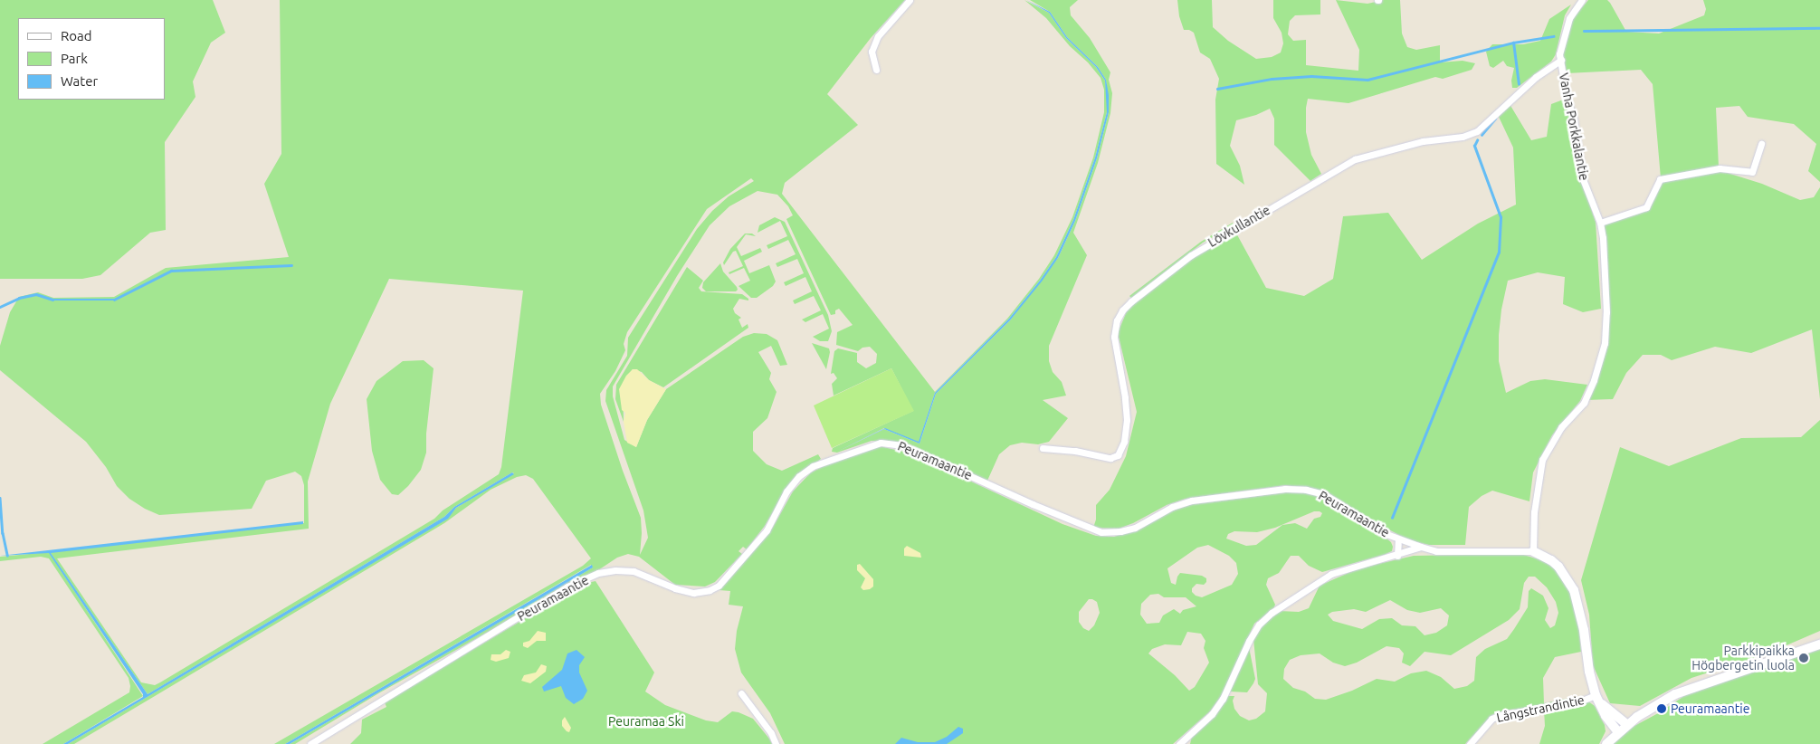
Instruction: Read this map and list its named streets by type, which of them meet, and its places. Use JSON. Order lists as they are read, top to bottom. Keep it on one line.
{"streets":{"street":["Vanha Porkkalantie","Lövkullantie","Peuramaantie","Långstrandintie"]},"crossings":[["Vanha Porkkalantie","Lövkullantie"],["Vanha Porkkalantie","Peuramaantie"]],"parks":["Peuramaa Ski"],"places":["Parkkipaikka Högbergetin luola","Peuramaantie"],"legend":["Road","Park","Water"]}
